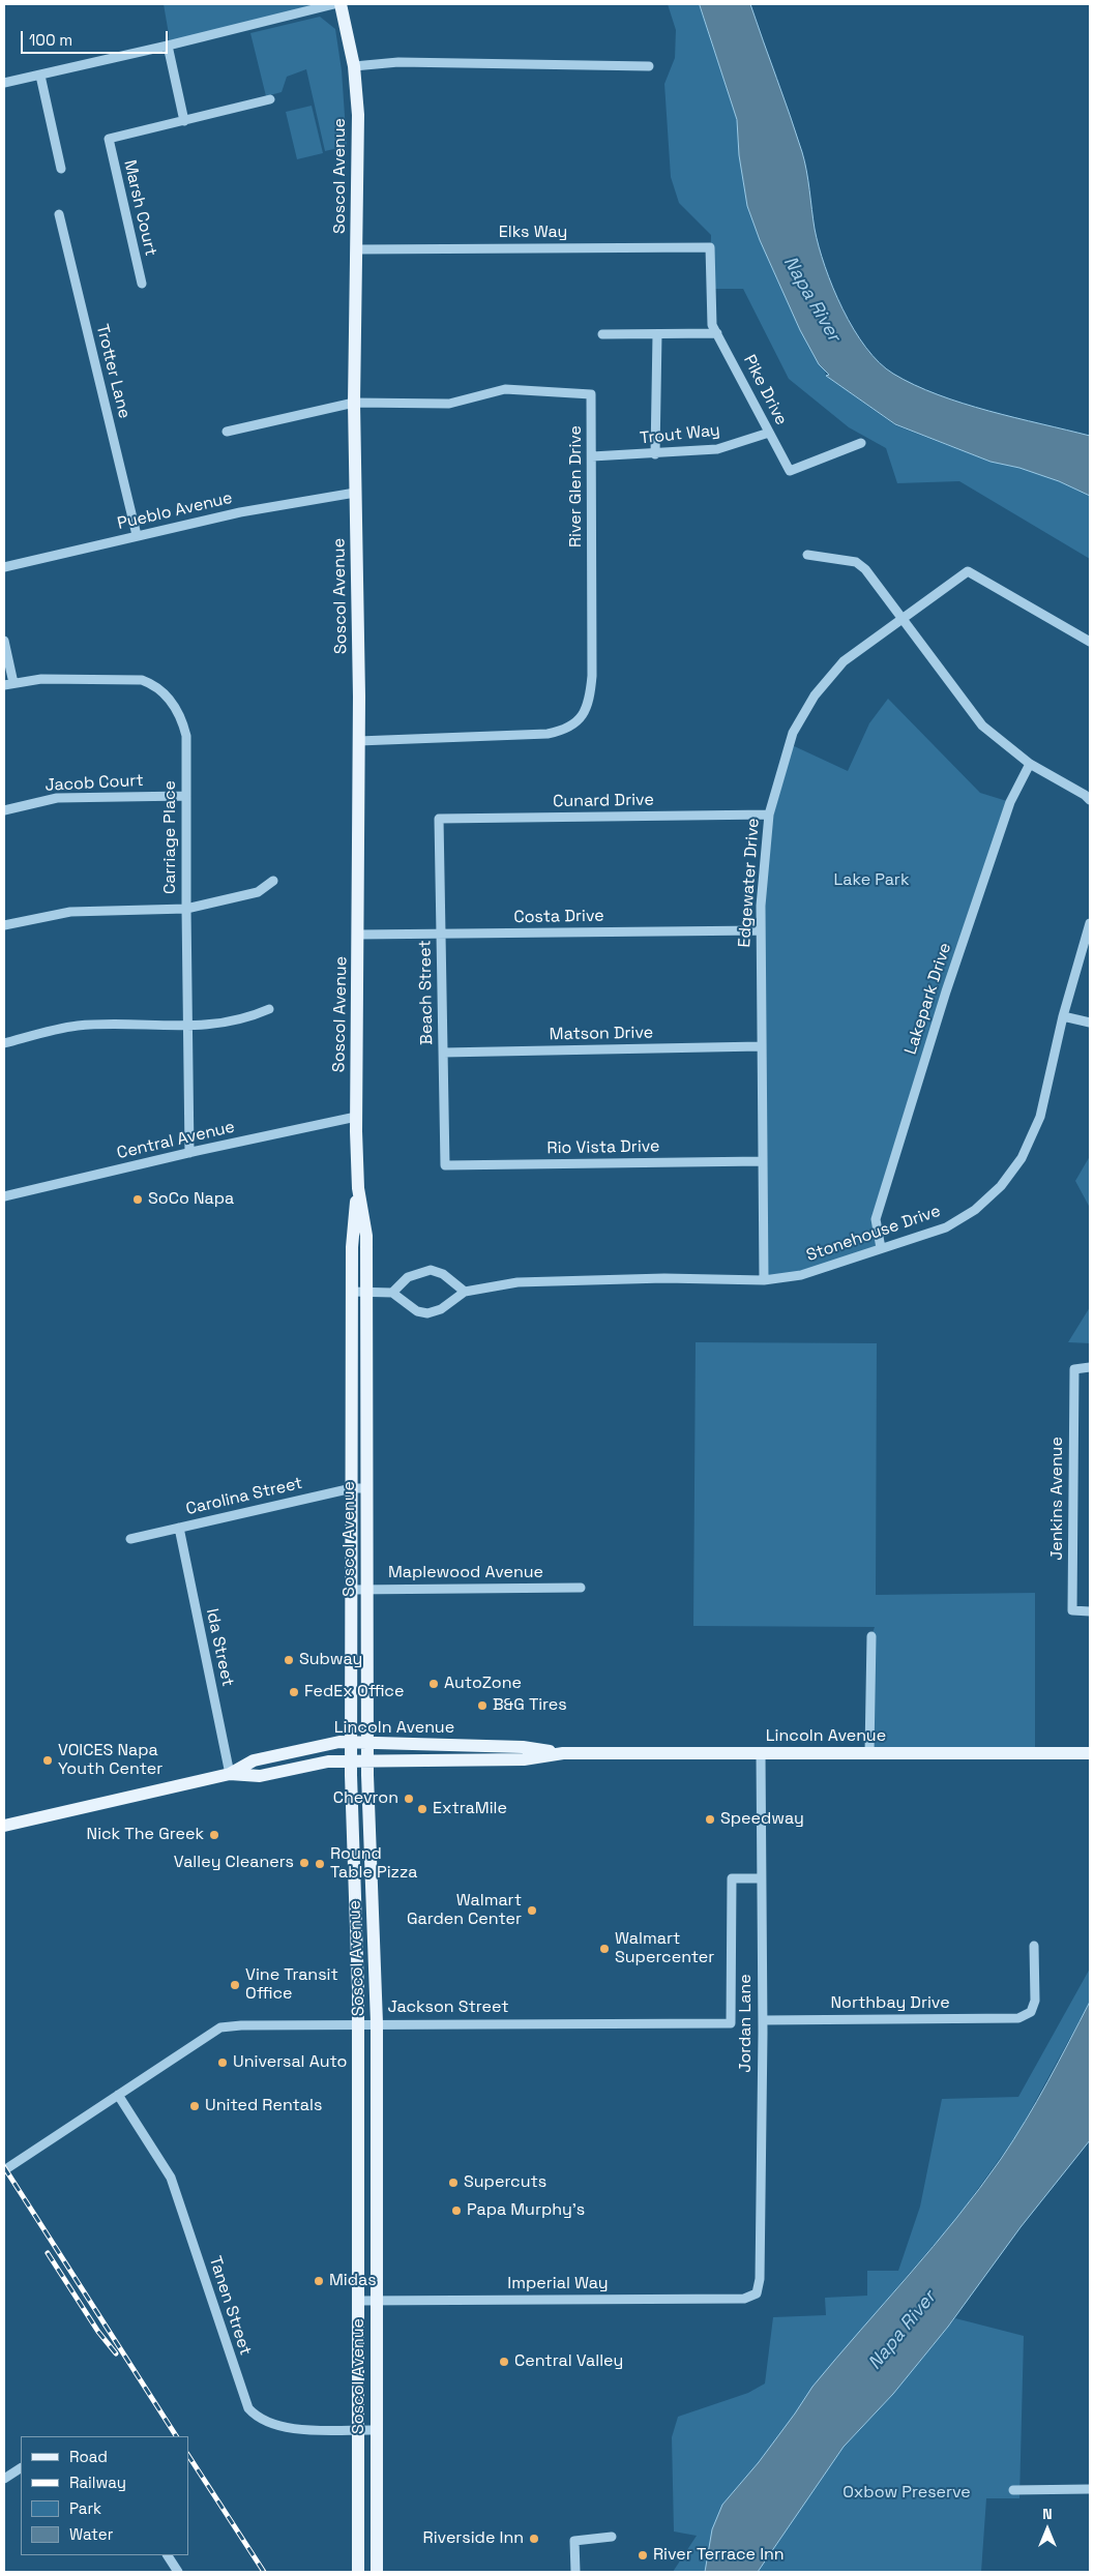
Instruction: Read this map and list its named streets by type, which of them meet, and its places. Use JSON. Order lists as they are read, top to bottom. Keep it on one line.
{"streets":{"main road":["Soscol Avenue","Lincoln Avenue"],"street":["Marsh Court","Elks Way","Trotter Lane","Pike Drive","Trout Way","River Glen Drive","Pueblo Avenue","Jacob Court","Cunard Drive","Carriage Place","Edgewater Drive","Costa Drive","Beach Street","Lakepark Drive","Matson Drive","Central Avenue","Rio Vista Drive","Stonehouse Drive","Carolina Street","Jenkins Avenue","Maplewood Avenue","Ida Street","Northbay Drive","Jackson Street","Jordan Lane","Imperial Way","Tanen Street"]},"crossings":[["Soscol Avenue","Elks Way"],["Soscol Avenue","River Glen Drive"],["Soscol Avenue","Pueblo Avenue"],["Soscol Avenue","Costa Drive"],["Soscol Avenue","Central Avenue"],["Soscol Avenue","Carolina Street"],["Soscol Avenue","Maplewood Avenue"],["Soscol Avenue","Lincoln Avenue"],["Soscol Avenue","Jackson Street"],["Soscol Avenue","Imperial Way"],["Soscol Avenue","Tanen Street"],["Elks Way","Pike Drive"],["Trotter Lane","Pueblo Avenue"],["Pike Drive","Trout Way"],["Trout Way","River Glen Drive"],["Jacob Court","Carriage Place"],["Cunard Drive","Edgewater Drive"],["Cunard Drive","Beach Street"],["Carriage Place","Central Avenue"],["Edgewater Drive","Costa Drive"],["Edgewater Drive","Matson Drive"],["Edgewater Drive","Rio Vista Drive"],["Edgewater Drive","Stonehouse Drive"],["Costa Drive","Beach Street"],["Beach Street","Matson Drive"],["Beach Street","Rio Vista Drive"],["Lakepark Drive","Stonehouse Drive"],["Carolina Street","Ida Street"],["Ida Street","Lincoln Avenue"],["Lincoln Avenue","Jordan Lane"],["Northbay Drive","Jordan Lane"],["Jackson Street","Jordan Lane"],["Jackson Street","Tanen Street"],["Jordan Lane","Imperial Way"]],"water":["Napa River"],"parks":["Lake Park","Oxbow Preserve"],"places":["SoCo Napa","Subway","AutoZone","FedEx Office","B&G Tires","VOICES Napa Youth Center","Chevron","ExtraMile","Speedway","Nick The Greek","Valley Cleaners","Round Table Pizza","Walmart Garden Center","Walmart Supercenter","Vine Transit Office","Universal Auto","United Rentals","Supercuts","Papa Murphy's","Midas","Central Valley","Riverside Inn","River Terrace Inn"],"legend":["Road","Railway","Park","Water"],"scale_bar":"100 m","north":"top"}
